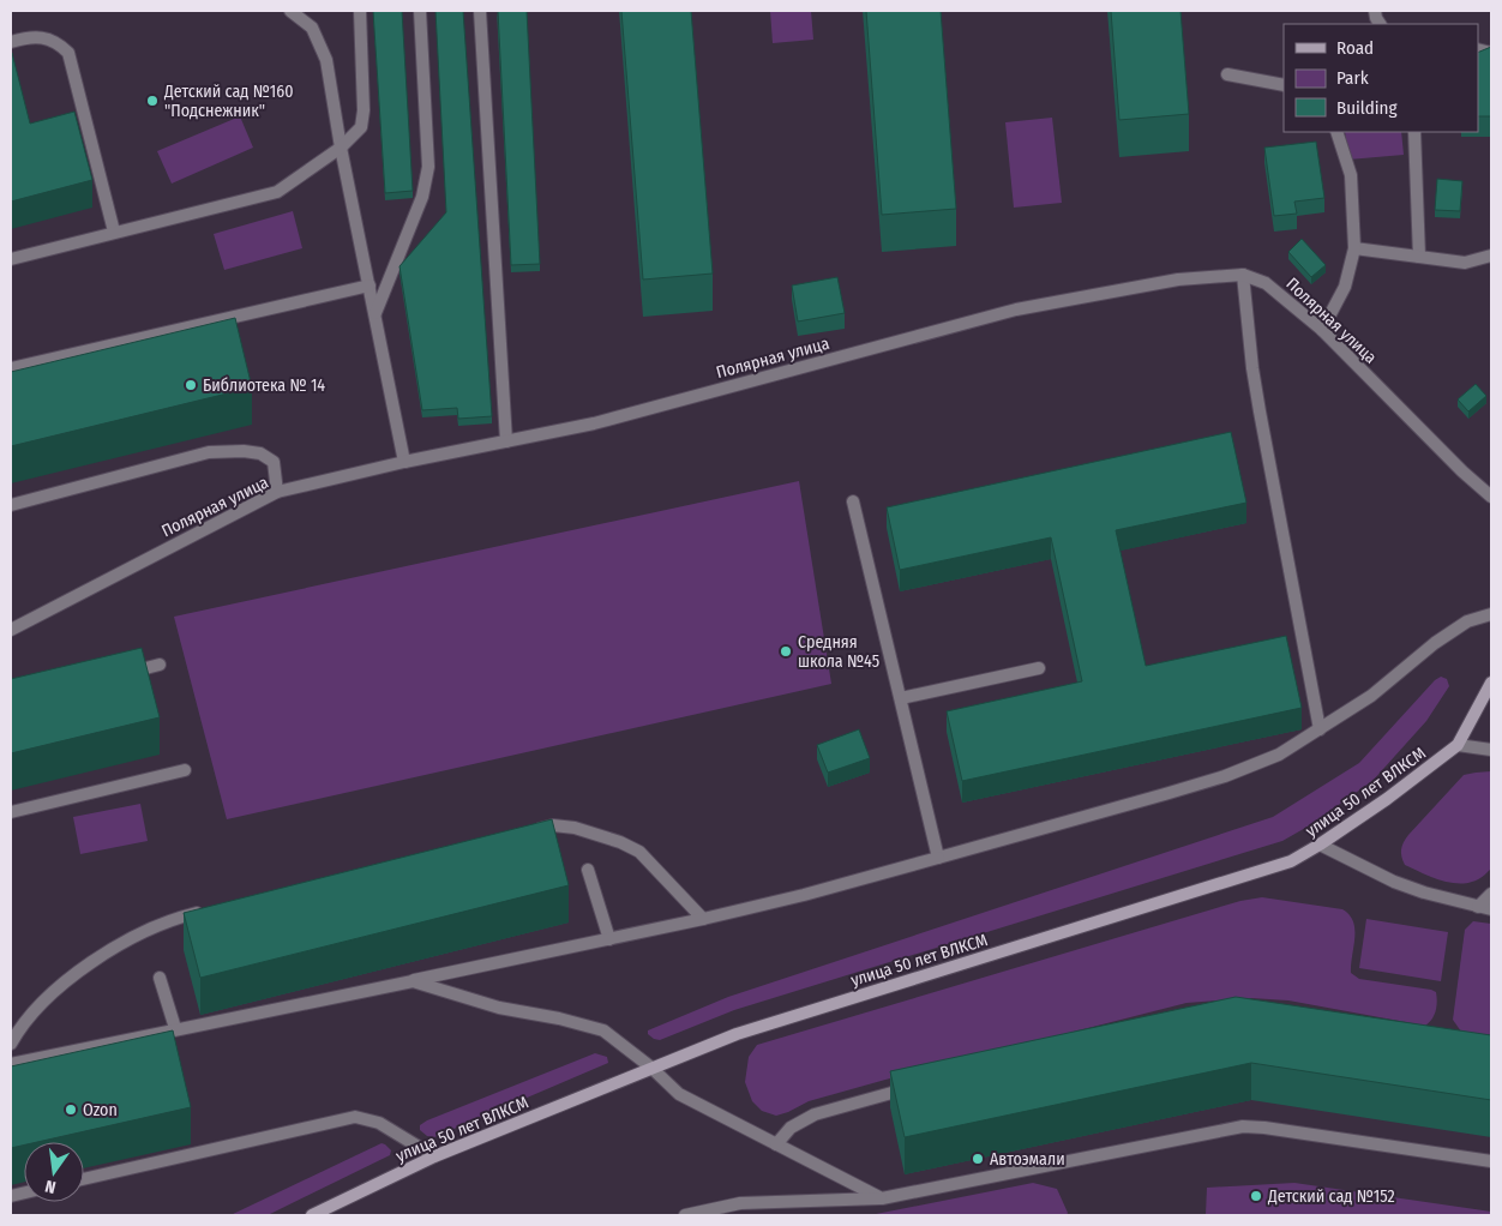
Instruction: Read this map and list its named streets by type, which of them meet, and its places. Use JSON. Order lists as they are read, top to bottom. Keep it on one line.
{"streets":{"main road":["улица 50 лет ВЛКСМ"],"street":["Полярная улица"]},"places":["Детский сад №160 \"Подснежник\"","Библиотека № 14","Средняя школа №45","Ozon","Автоэмали","Детский сад №152"],"legend":["Road","Park","Building"],"north":"bottom"}
